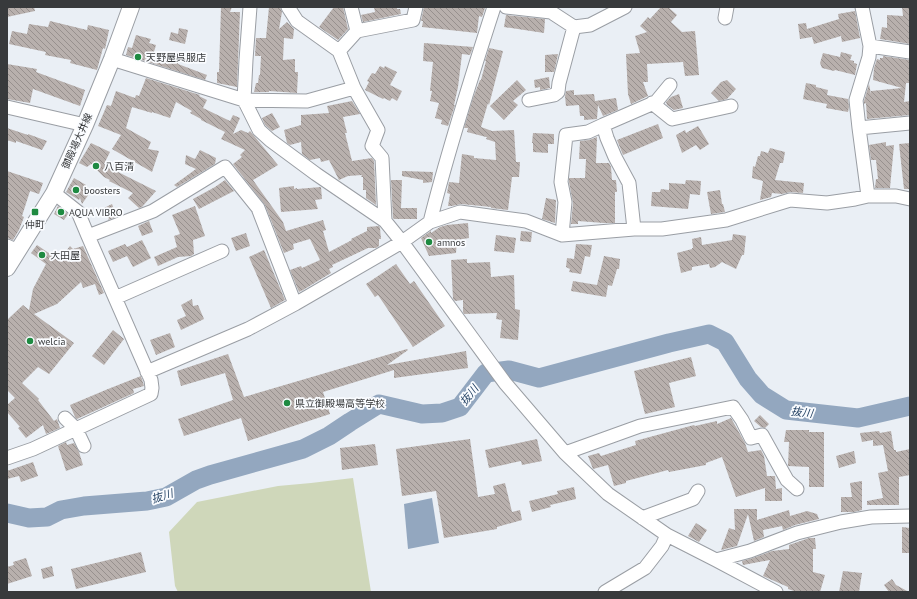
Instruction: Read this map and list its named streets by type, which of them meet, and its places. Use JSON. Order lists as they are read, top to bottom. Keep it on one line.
{"streets":{"main road":["御殿場大井線"]},"water":["抜川"],"places":{"other":["天野屋呉服店","八百清","boosters","AQUA VIBRO","amnos","大田屋","welcia","県立御殿場高等学校"],"transit":["仲町"]}}
